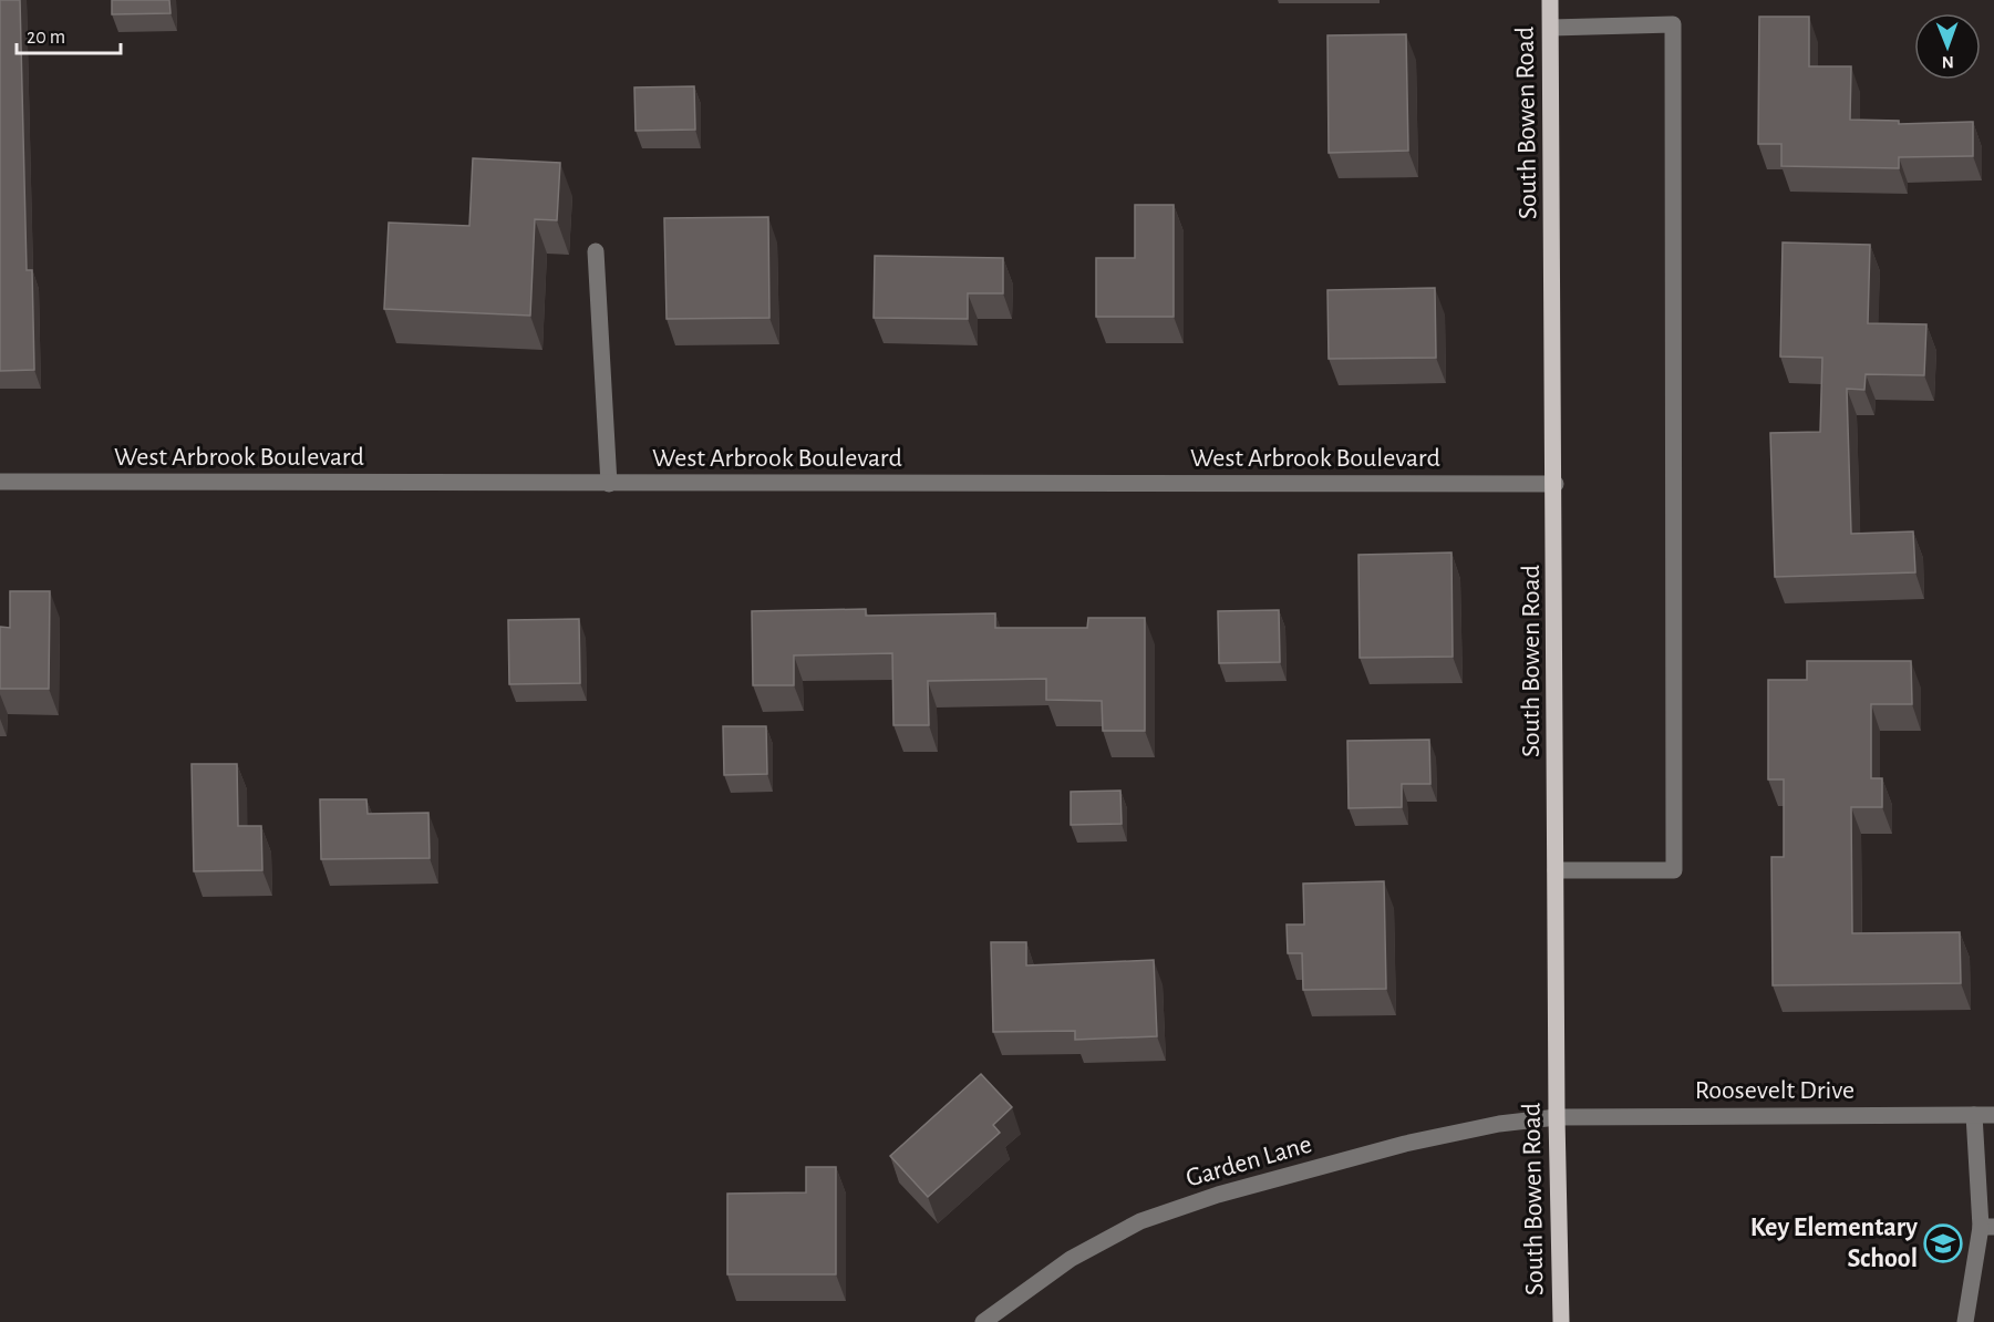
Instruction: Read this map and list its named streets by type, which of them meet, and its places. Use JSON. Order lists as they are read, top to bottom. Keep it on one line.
{"streets":{"main road":["South Bowen Road"],"street":["West Arbrook Boulevard","Roosevelt Drive","Garden Lane"]},"crossings":[["South Bowen Road","West Arbrook Boulevard"],["South Bowen Road","Roosevelt Drive"],["South Bowen Road","Garden Lane"],["Roosevelt Drive","Garden Lane"]],"places":{"school or university":["Key Elementary School"]},"scale_bar":"20 m","north":"bottom"}
